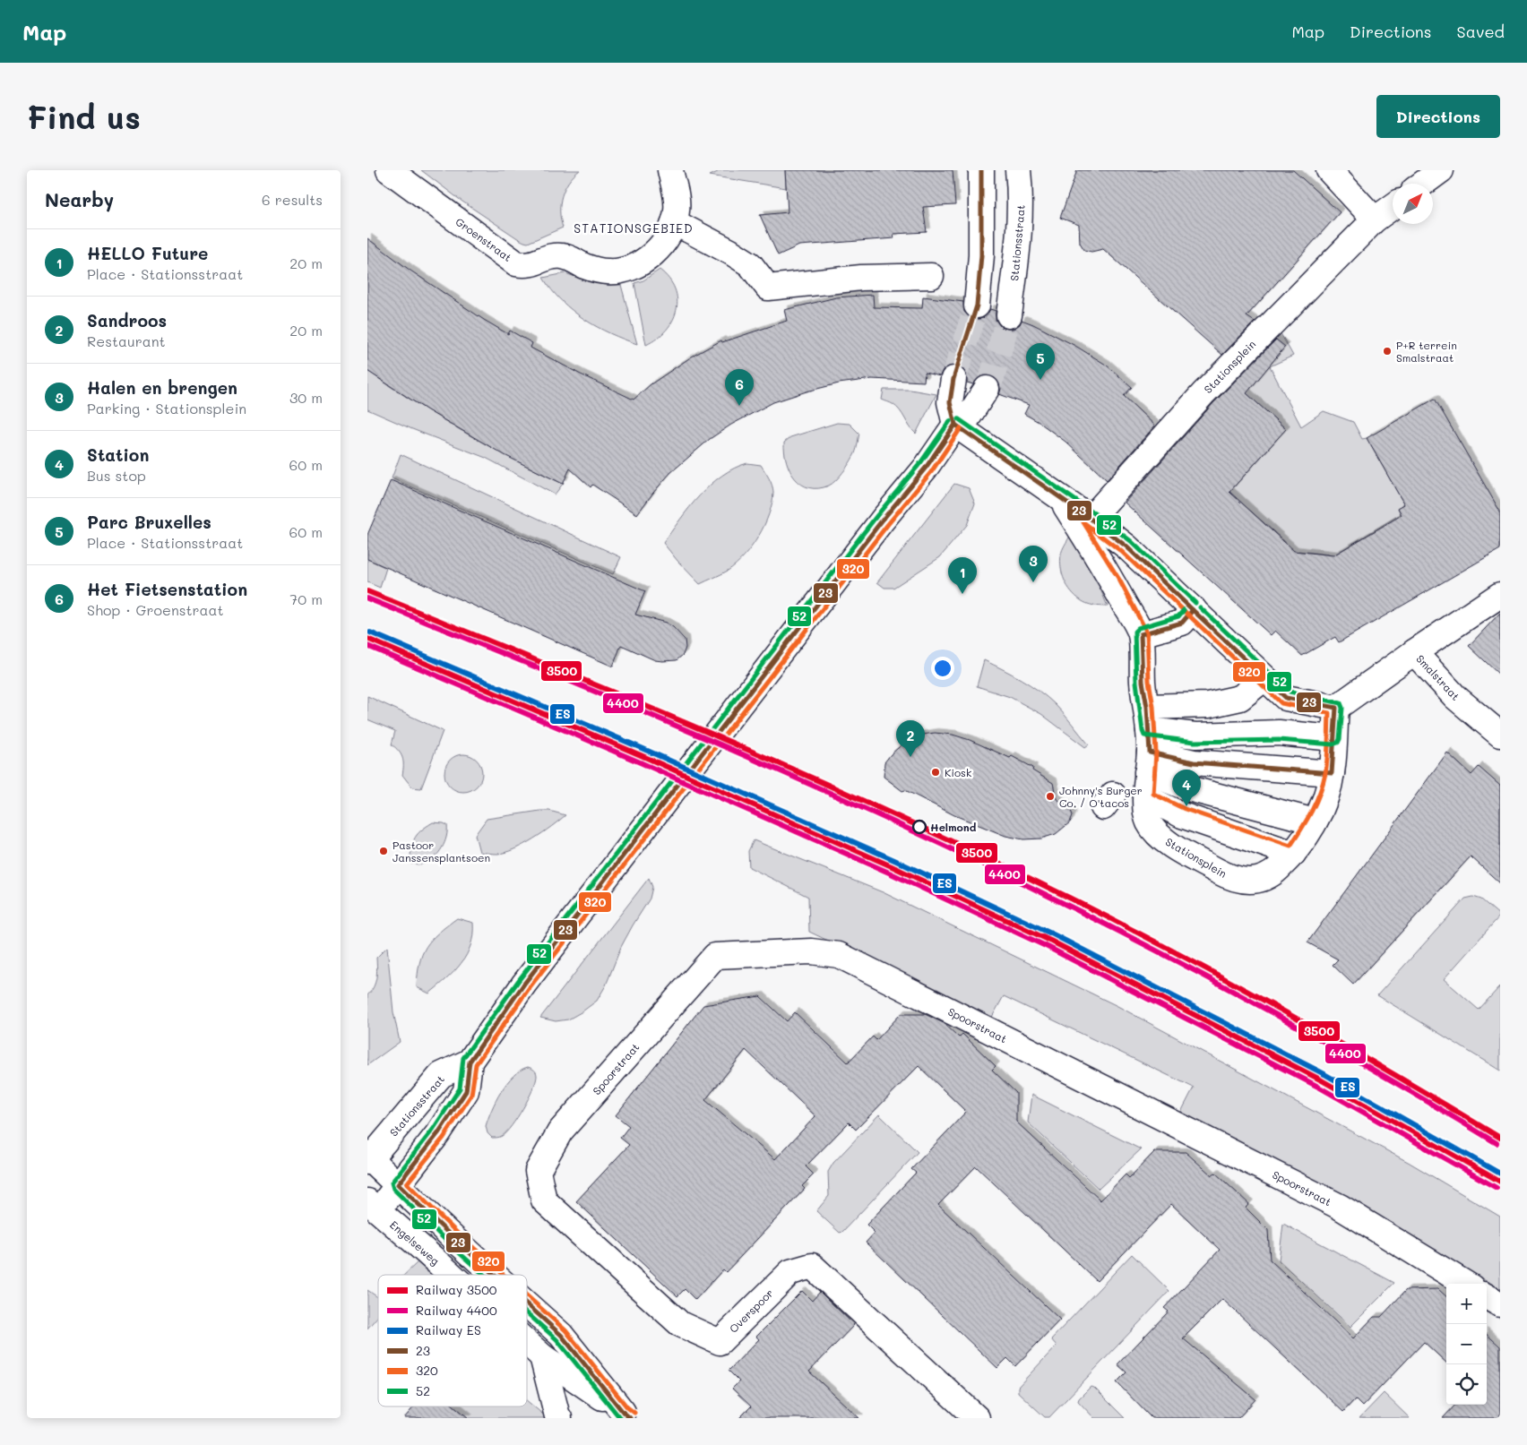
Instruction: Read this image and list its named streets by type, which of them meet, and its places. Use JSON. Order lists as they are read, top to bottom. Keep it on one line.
{"streets":{"street":["Groenstraat","Stationsstraat","Stationsplein","Smalstraat","Spoorstraat","Engelseweg","Overspoor"]},"crossings":[["Stationsstraat","Stationsplein"],["Stationsstraat","Engelseweg"],["Spoorstraat","Overspoor"]],"districts":["STATIONSGEBIED"],"places":["P+R terrein Smalstraat","Kiosk","Johnny's Burger Co. / O'tacos","Helmond","Pastoor Janssensplantsoen"],"lines":["transit line 23","transit line 52","transit line 320","rail line 3500","rail line 4400","rail line ES"],"legend":["Railway 3500","Railway 4400","Railway ES","23","320","52"],"north":"top right","page":{"header":"Map","nav":["Map","Directions","Saved"],"buttons":"Directions","title":"Find us","heading":["Nearby","6 results"],"list":[{"mark":"1","name":"HELLO Future","note":"Place · Stationsstraat","value":"20 m"},{"mark":"2","name":"Sandroos","note":"Restaurant","value":"20 m"},{"mark":"3","name":"Halen en brengen","note":"Parking · Stationsplein","value":"30 m"},{"mark":"4","name":"Station","note":"Bus stop","value":"60 m"},{"mark":"5","name":"Parc Bruxelles","note":"Place · Stationsstraat","value":"60 m"},{"mark":"6","name":"Het Fietsenstation","note":"Shop · Groenstraat","value":"70 m"}],"pins":["5","6","3","1","2","4"],"map_buttons":["+","−"]}}
